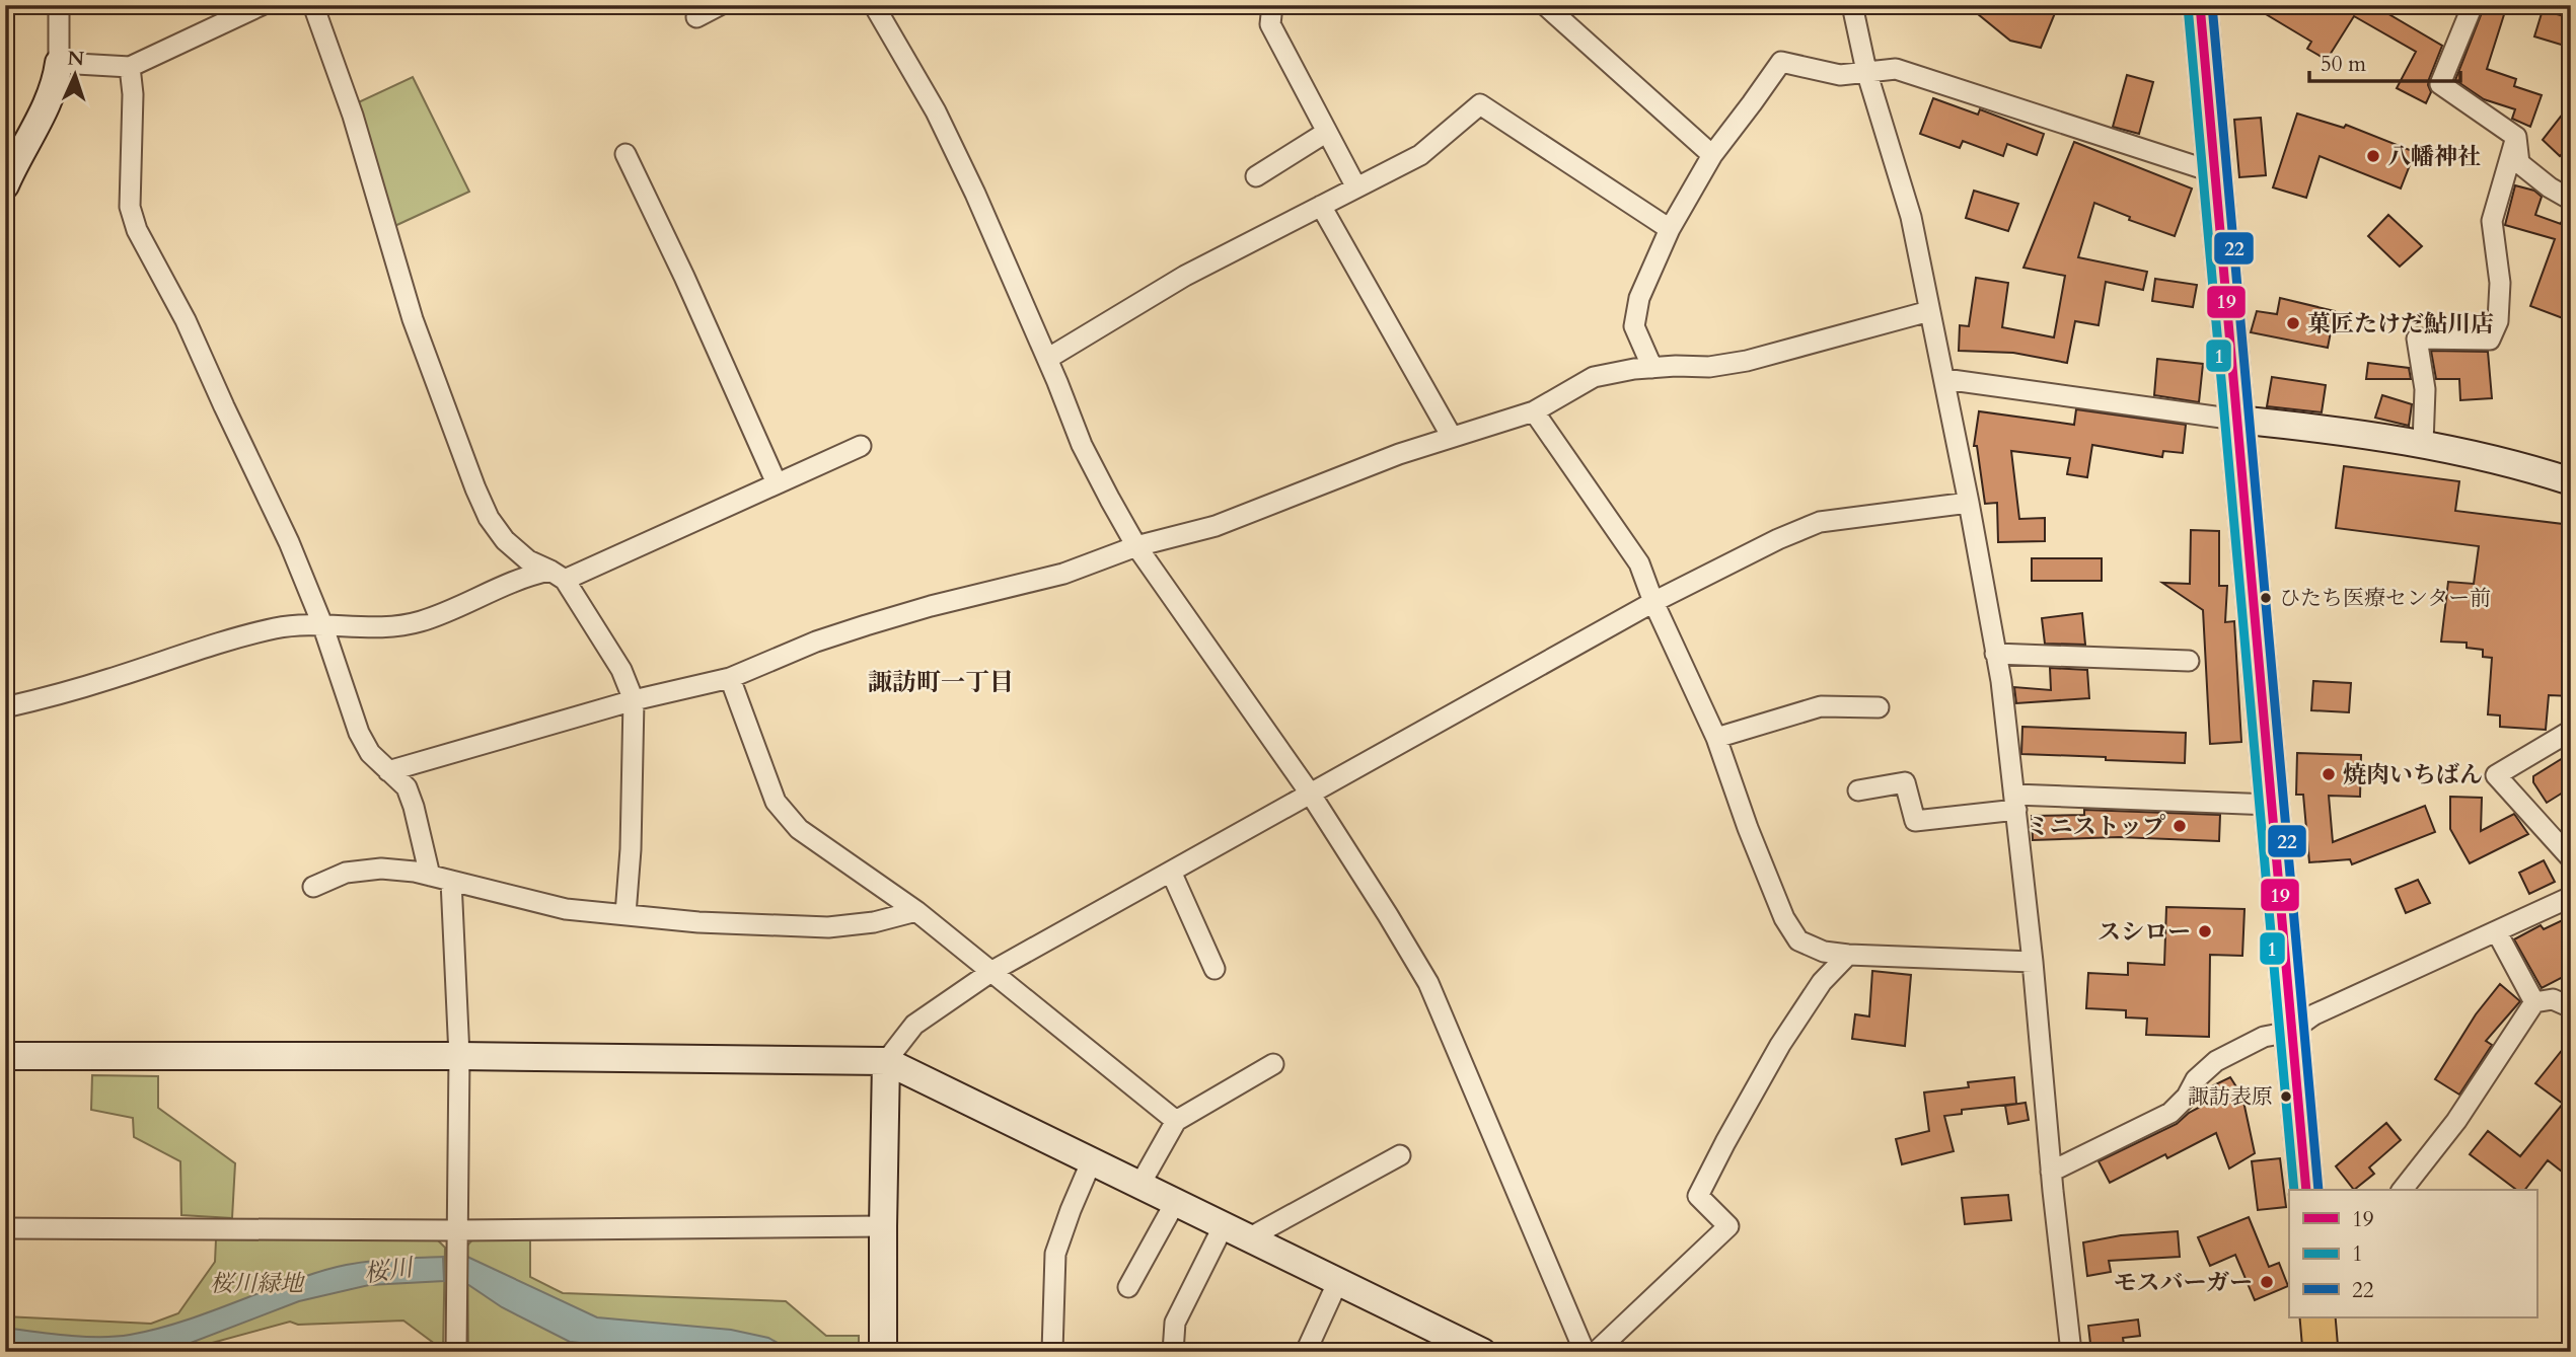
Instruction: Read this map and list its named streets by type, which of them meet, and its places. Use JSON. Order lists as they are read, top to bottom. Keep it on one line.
{"districts":["諏訪町一丁目"],"water":["桜川"],"parks":["桜川緑地"],"places":["八幡神社","菓匠たけだ鮎川店","ひたち医療センター前","焼肉いちばん","ミニストップ","スシロー","諏訪表原","モスバーガー"],"lines":["transit line 19","transit line 22","transit line 1"],"legend":["19","1","22"],"scale_bar":"50 m","north":"top"}
